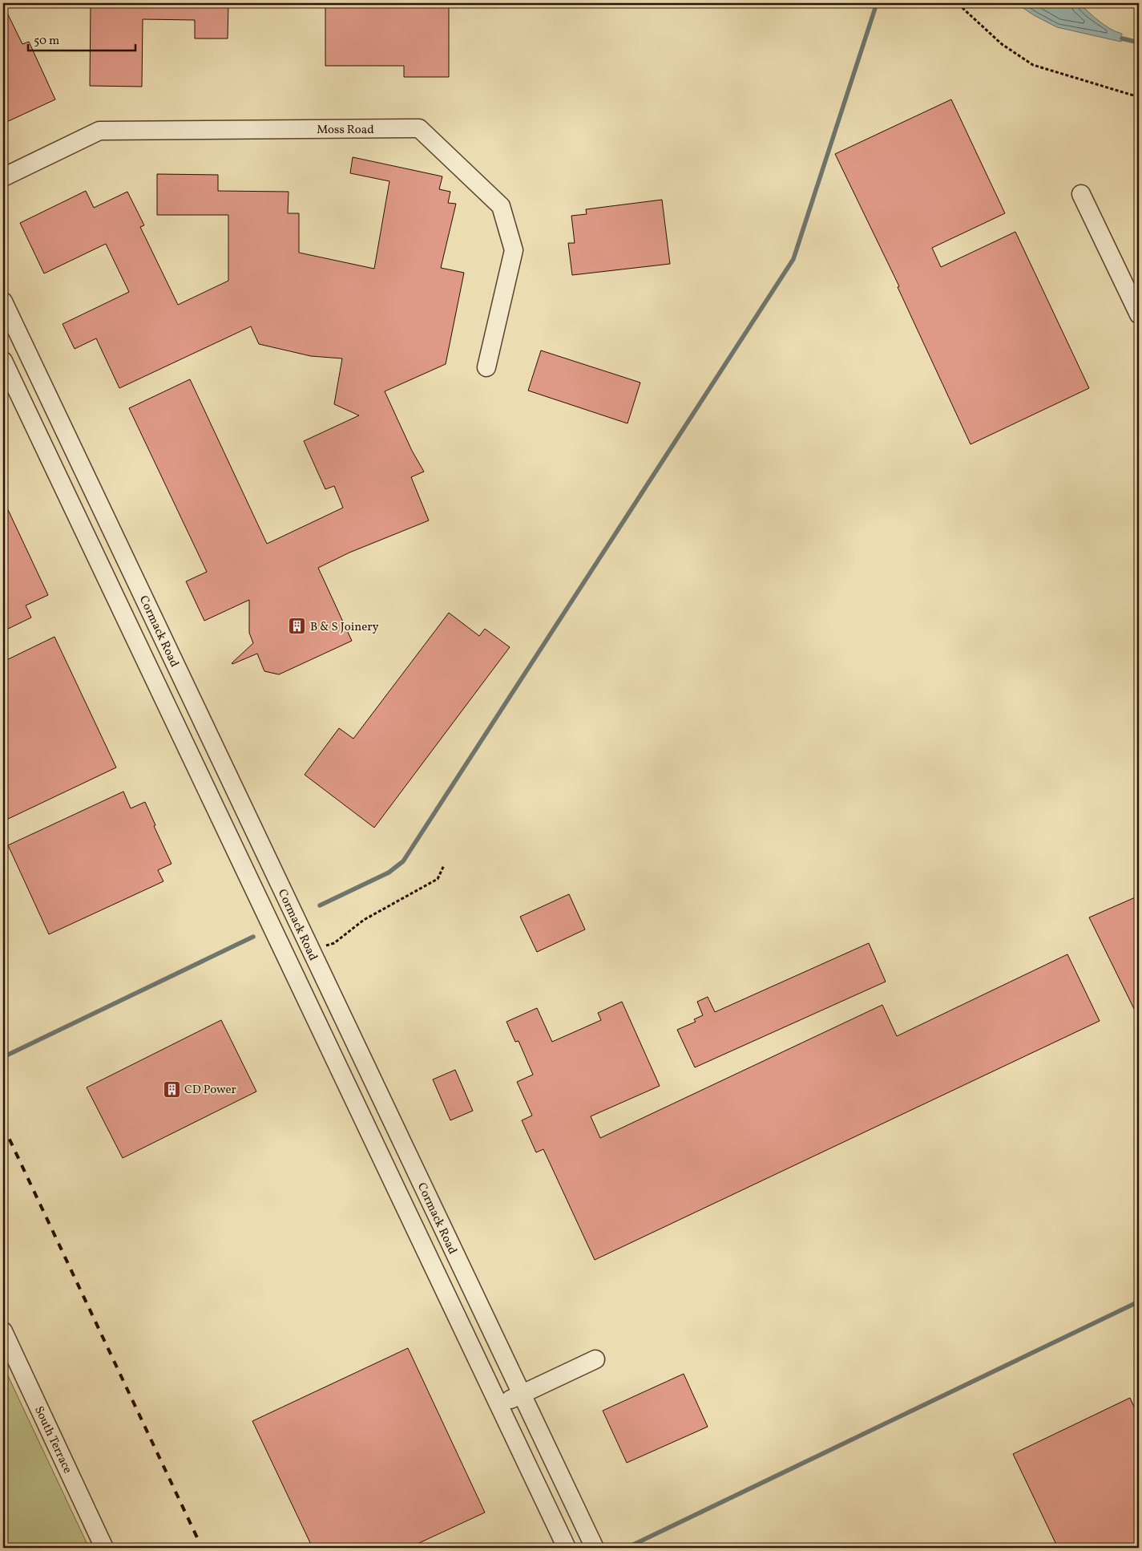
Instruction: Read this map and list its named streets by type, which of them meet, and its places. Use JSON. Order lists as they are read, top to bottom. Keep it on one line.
{"streets":{"street":["Moss Road","Cormack Road","South Terrace"]},"places":{"building":["B & S Joinery","CD Power"]},"scale_bar":"50 m"}
